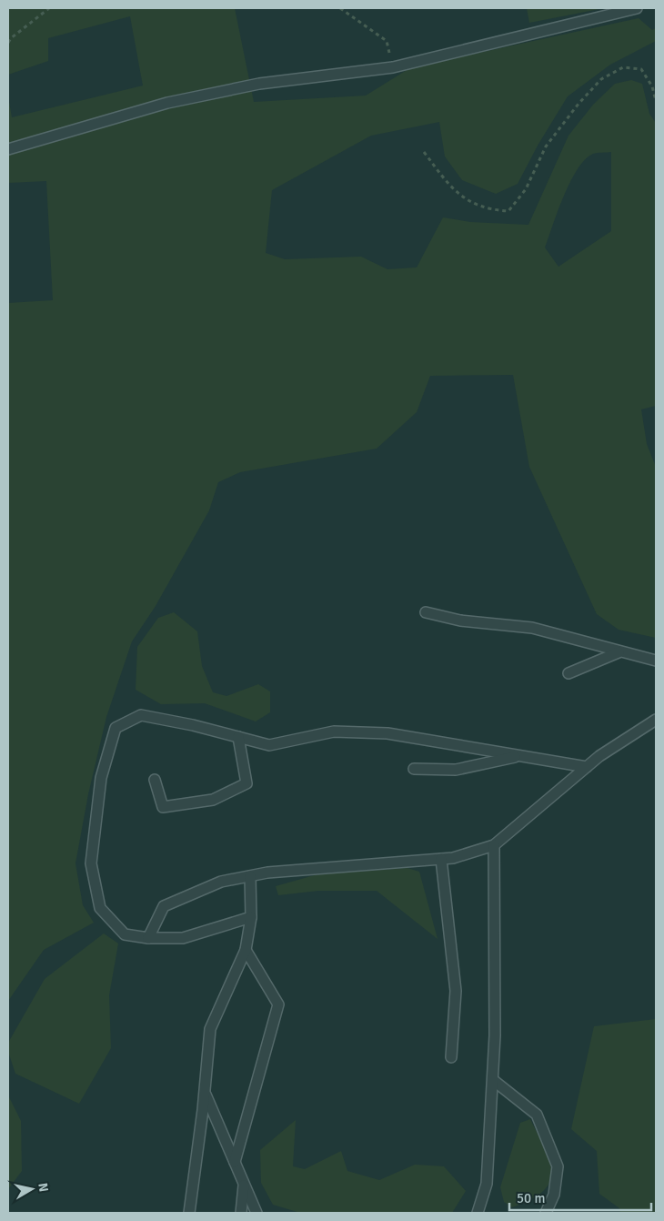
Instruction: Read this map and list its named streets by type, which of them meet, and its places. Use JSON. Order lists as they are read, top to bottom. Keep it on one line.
{"scale_bar":"50 m","north":"right"}
